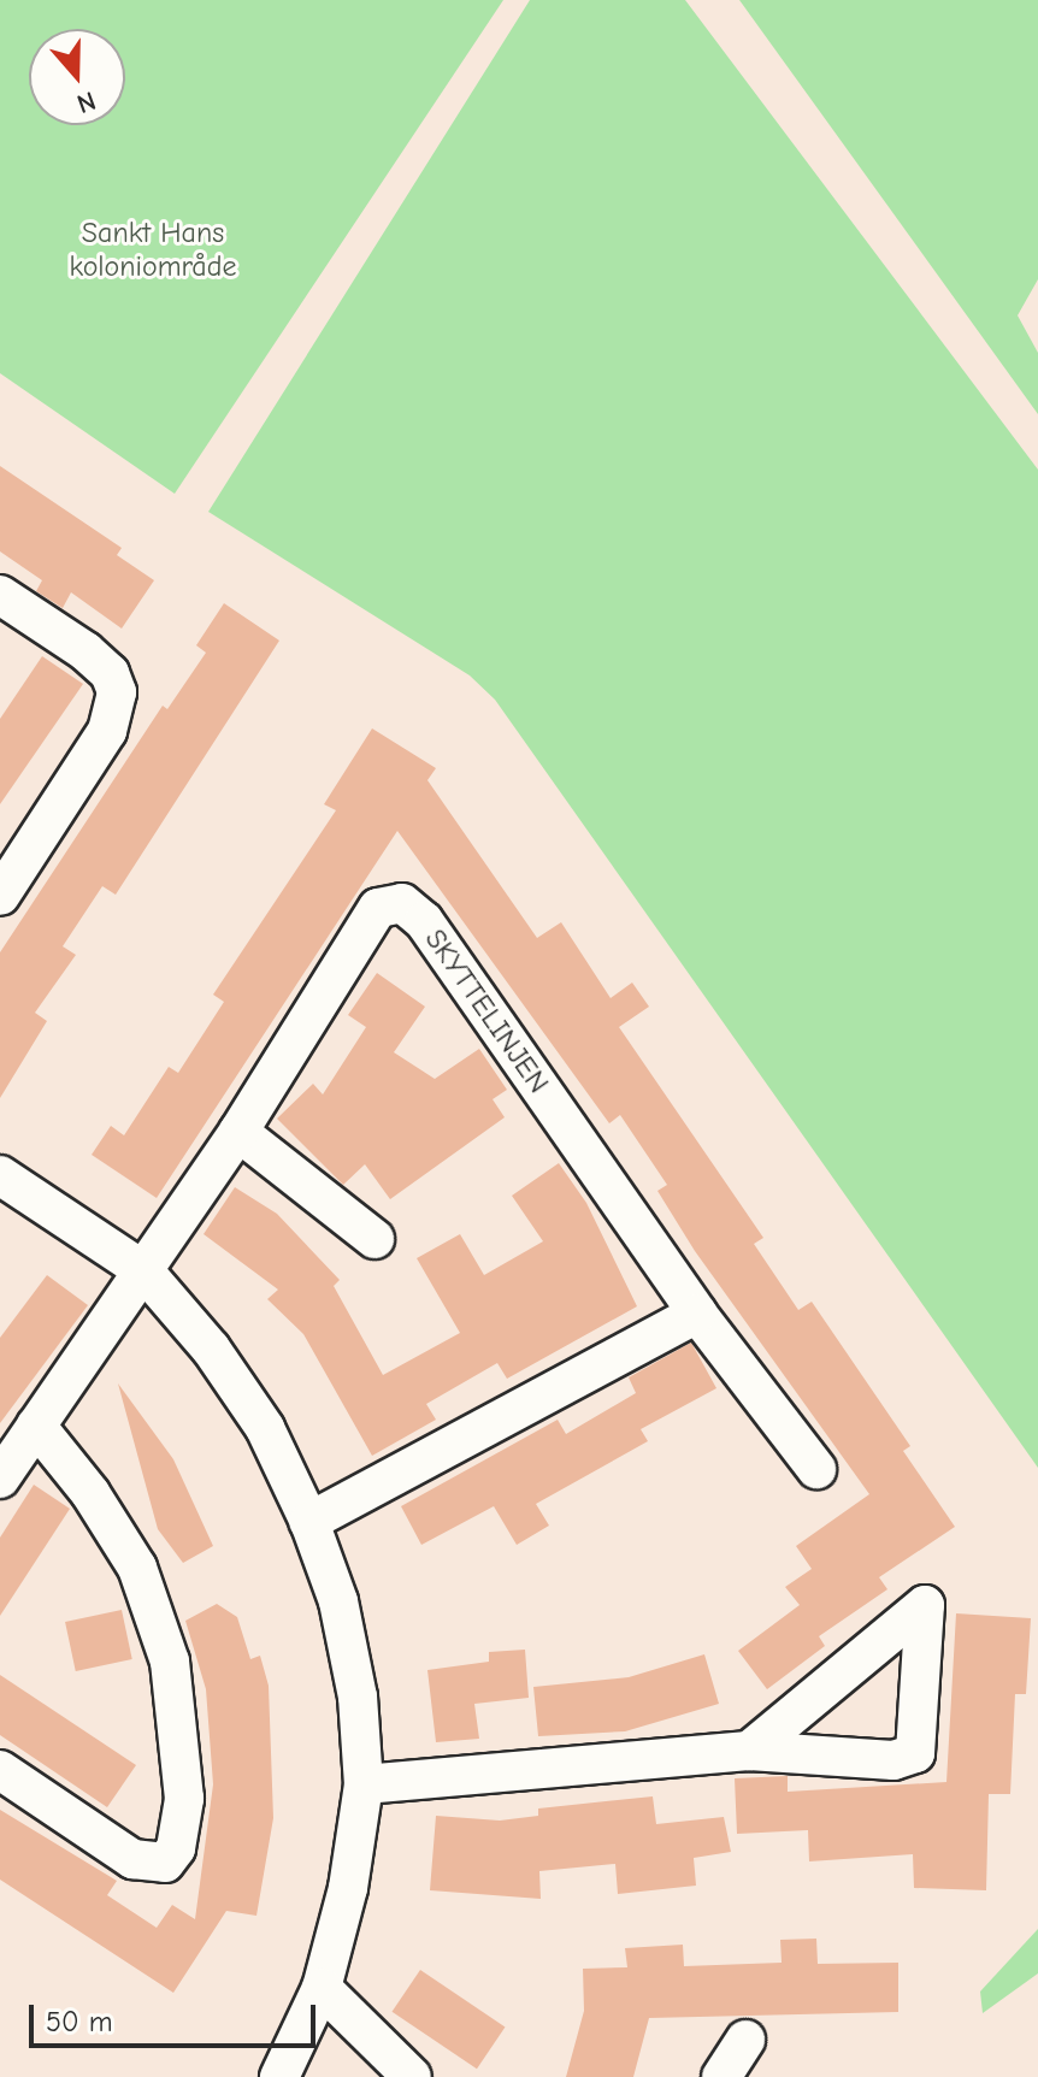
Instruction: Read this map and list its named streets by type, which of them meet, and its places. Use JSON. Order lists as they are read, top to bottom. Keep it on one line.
{"streets":{"street":["SKYTTELINJEN"]},"parks":["Sankt Hans koloniområde"],"scale_bar":"50 m","north":"bottom"}
